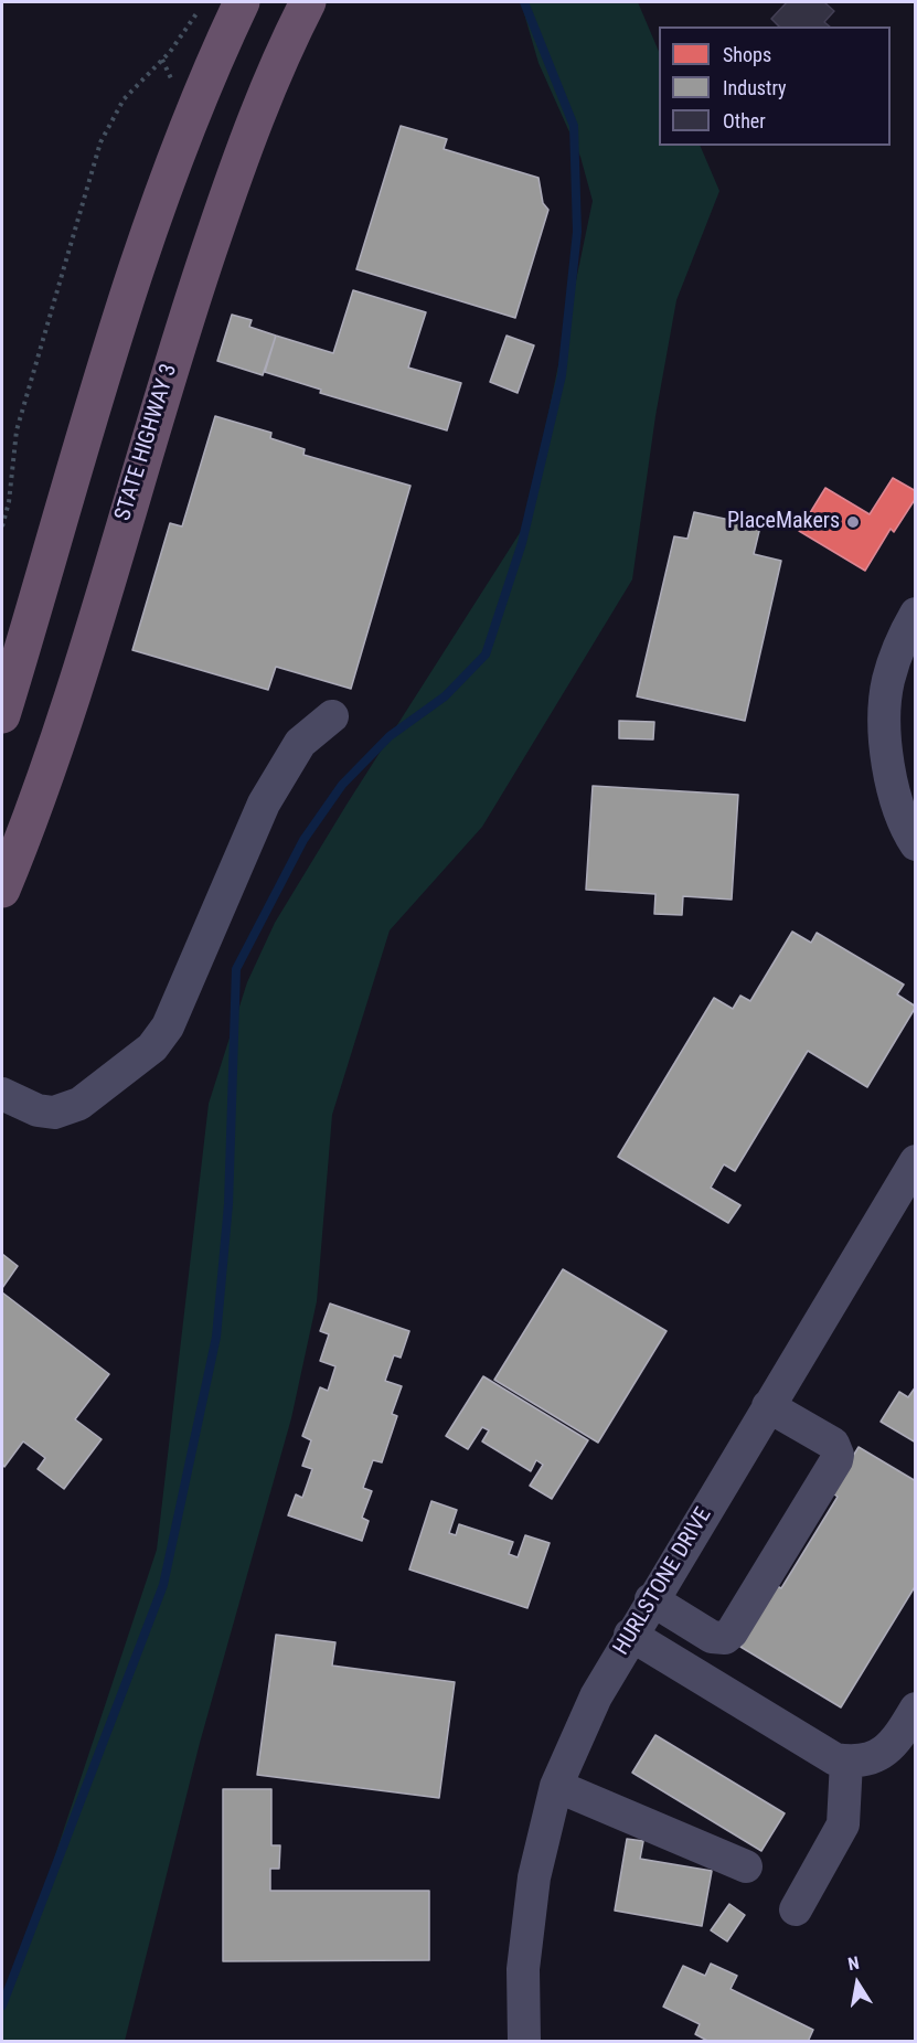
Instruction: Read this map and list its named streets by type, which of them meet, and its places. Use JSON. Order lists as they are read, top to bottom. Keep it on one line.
{"streets":{"highway":["STATE HIGHWAY 3"],"street":["HURLSTONE DRIVE"]},"places":["PlaceMakers"],"legend":["Shops","Industry","Other"],"north":"top"}
